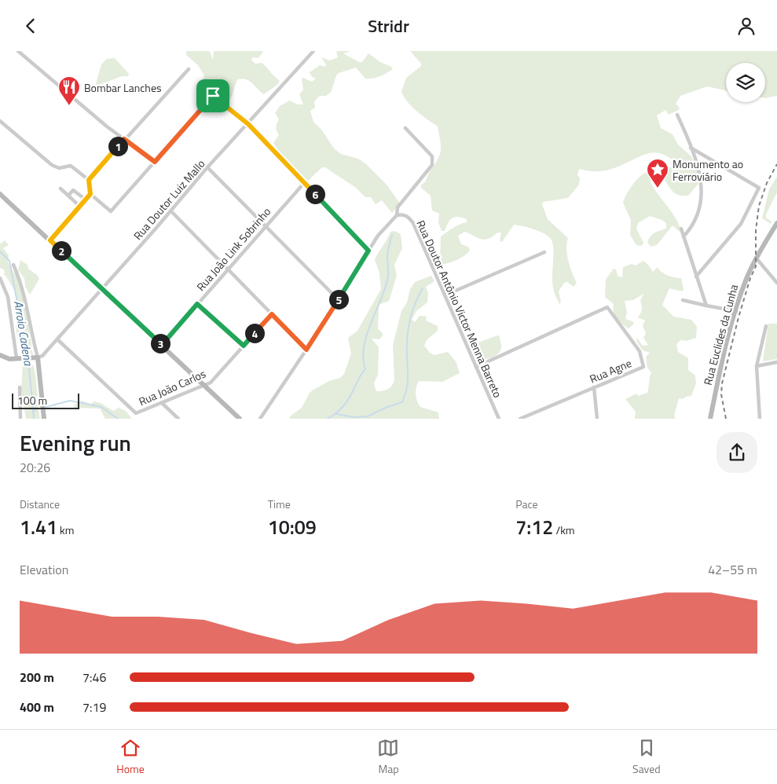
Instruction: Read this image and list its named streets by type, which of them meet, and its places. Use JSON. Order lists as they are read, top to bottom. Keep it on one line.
{"streets":{"street":["Rua Doutor Luiz Mallo","Rua João Link Sobrinho","Rua Doutor Antônio Victor Menna Barreto","Rua Euclides da Cunha","Rua Agne","Rua João Carlos"]},"crossings":[["Rua Doutor Luiz Mallo","Rua João Carlos"],["Rua Doutor Antônio Victor Menna Barreto","Rua Agne"]],"water":["Arroio Cadena"],"places":{"restaurant":["Bombar Lanches"],"place":["Monumento ao Ferroviário"]},"scale_bar":"100 m","page":{"header":"Stridr","pins":["1","6","2","5","4","3"],"scale":"100 m","heading":["Evening run","20:26"],"stats":[["Distance","1.41 km"],["Time","10:09"],["Pace","7:12 /km"]],"chart":["Elevation","42–55 m"],"list":[{"name":"200 m","note":"7:46"},{"name":"400 m","note":"7:19"}],"tabs":["Home","Map","Saved"]}}
